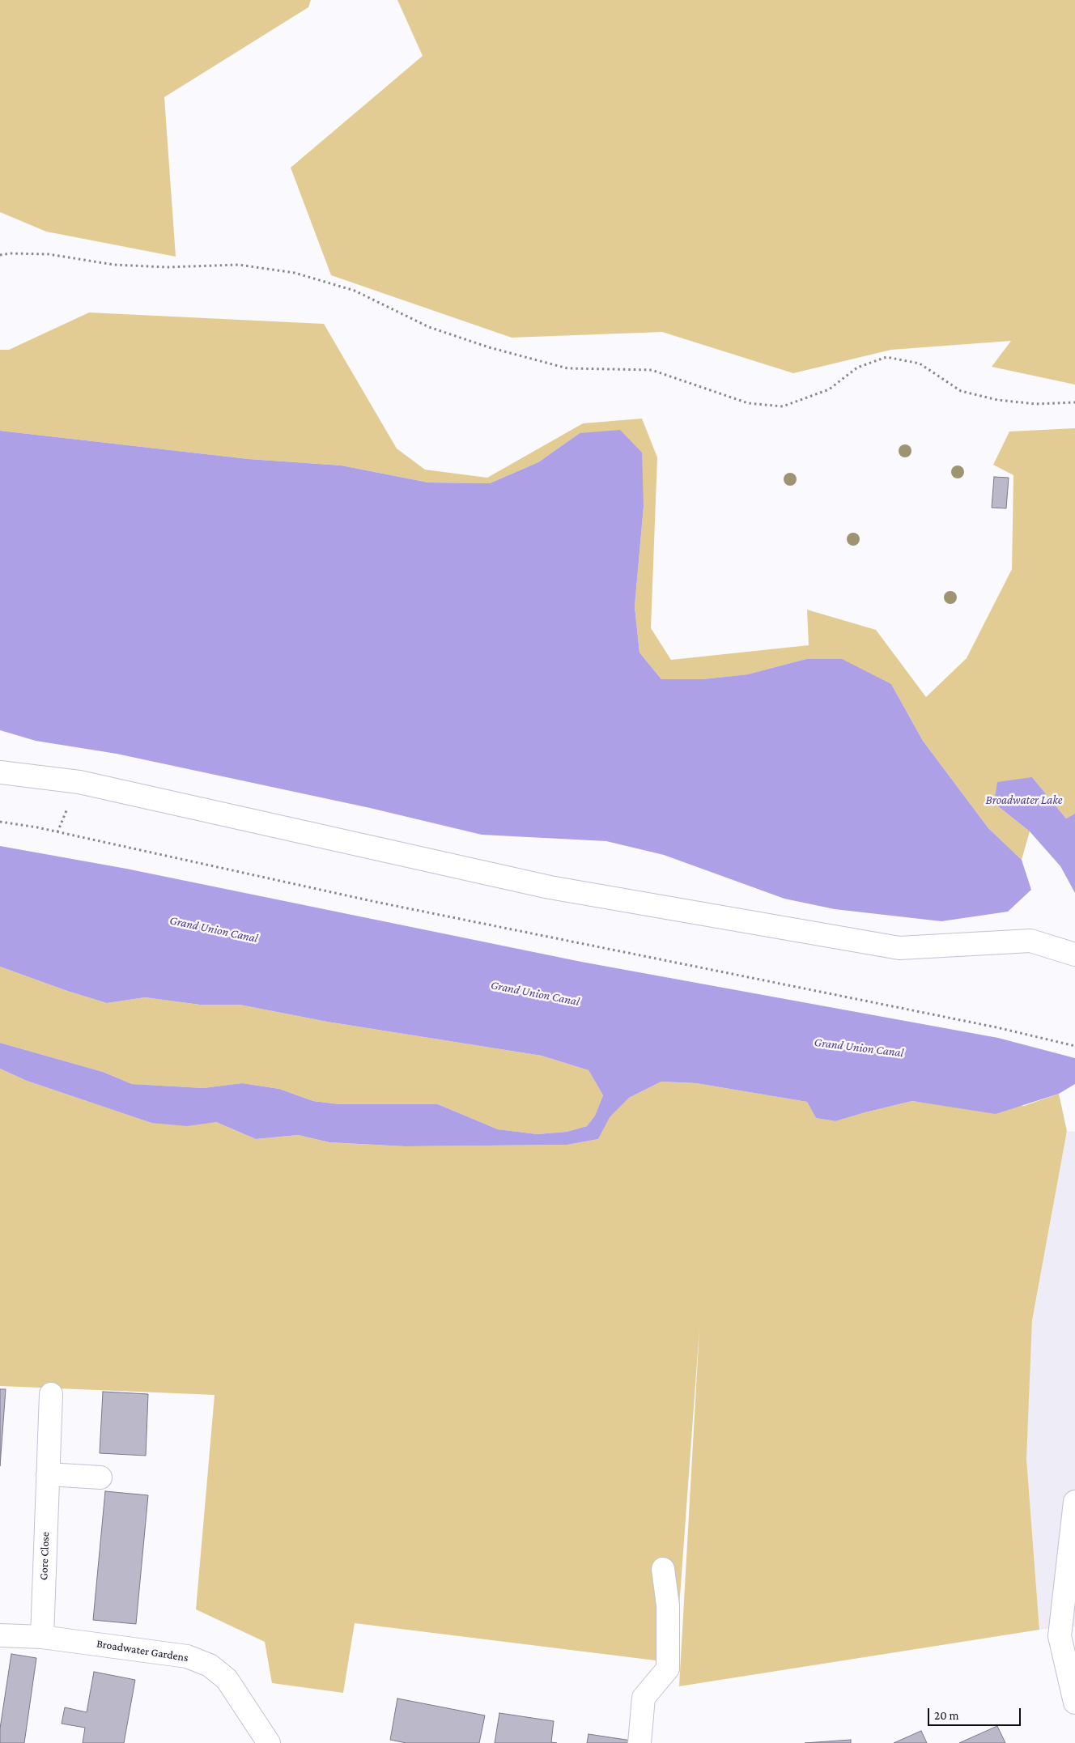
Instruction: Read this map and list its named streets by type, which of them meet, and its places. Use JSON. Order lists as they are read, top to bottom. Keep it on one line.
{"streets":{"street":["Gore Close","Broadwater Gardens"]},"crossings":[["Gore Close","Broadwater Gardens"]],"water":["Broadwater Lake","Grand Union Canal"],"scale_bar":"20 m"}
